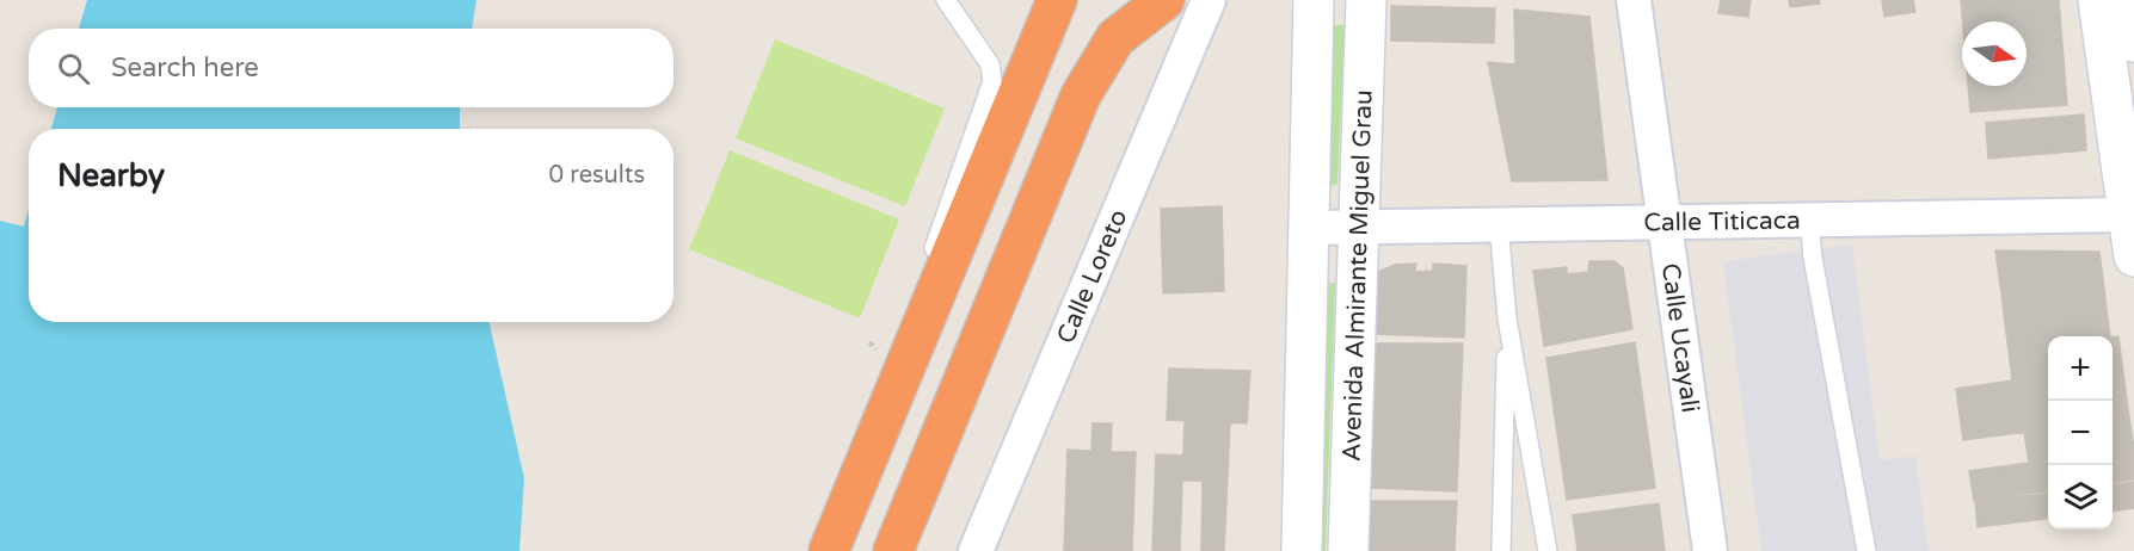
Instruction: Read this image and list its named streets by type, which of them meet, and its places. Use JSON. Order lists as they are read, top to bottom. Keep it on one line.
{"streets":{"main road":["Avenida Almirante Miguel Grau"],"street":["Calle Titicaca","Calle Loreto","Calle Ucayali"]},"crossings":[["Calle Titicaca","Avenida Almirante Miguel Grau"],["Calle Titicaca","Calle Ucayali"]],"north":"right","page":{"search":"Search here","heading":["Nearby","0 results"],"map_buttons":["+","−"]}}
